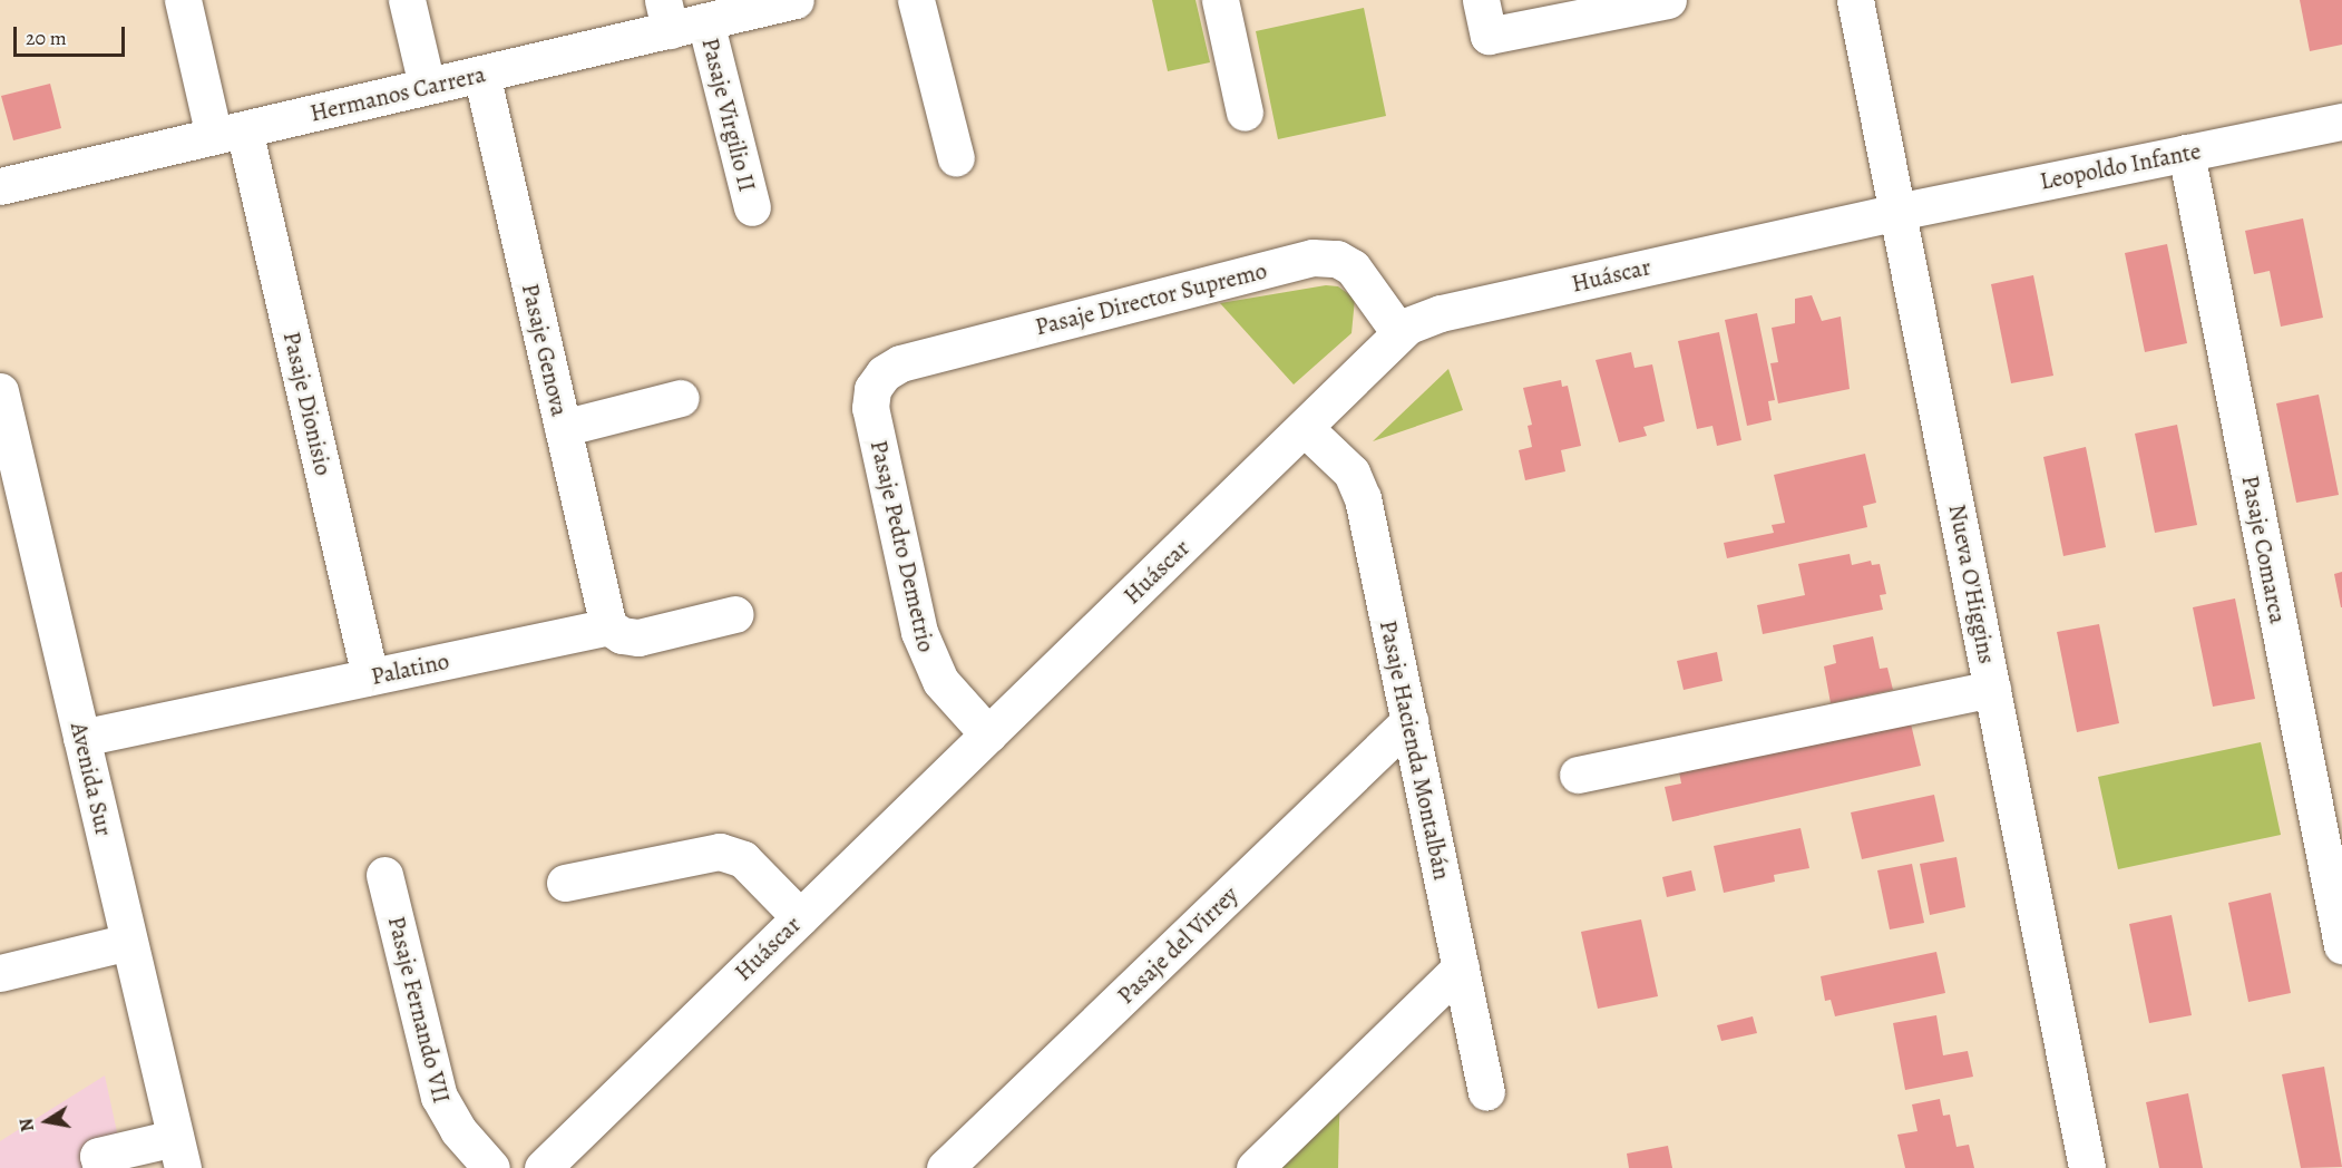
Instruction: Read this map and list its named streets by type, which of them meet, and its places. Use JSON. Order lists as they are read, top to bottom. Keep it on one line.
{"streets":{"street":["Hermanos Carrera","Pasaje Virgilio II","Leopoldo Infante","Huáscar","Pasaje Director Supremo","Pasaje Genova","Pasaje Dionisio","Pasaje Pedro Demetrio","Pasaje Comarca","Nueva O'Higgins","Palatino","Pasaje Hacienda Montalbán","Avenida Sur","Pasaje del Virrey","Pasaje Fernando VII"]},"crossings":[["Hermanos Carrera","Pasaje Virgilio II"],["Hermanos Carrera","Pasaje Genova"],["Hermanos Carrera","Pasaje Dionisio"],["Leopoldo Infante","Huáscar"],["Leopoldo Infante","Pasaje Comarca"],["Leopoldo Infante","Nueva O'Higgins"],["Huáscar","Pasaje Director Supremo"],["Huáscar","Pasaje Pedro Demetrio"],["Huáscar","Nueva O'Higgins"],["Huáscar","Pasaje Hacienda Montalbán"],["Pasaje Director Supremo","Pasaje Pedro Demetrio"],["Pasaje Genova","Palatino"],["Pasaje Dionisio","Palatino"],["Palatino","Avenida Sur"],["Pasaje Hacienda Montalbán","Pasaje del Virrey"]],"scale_bar":"20 m","north":"left"}
